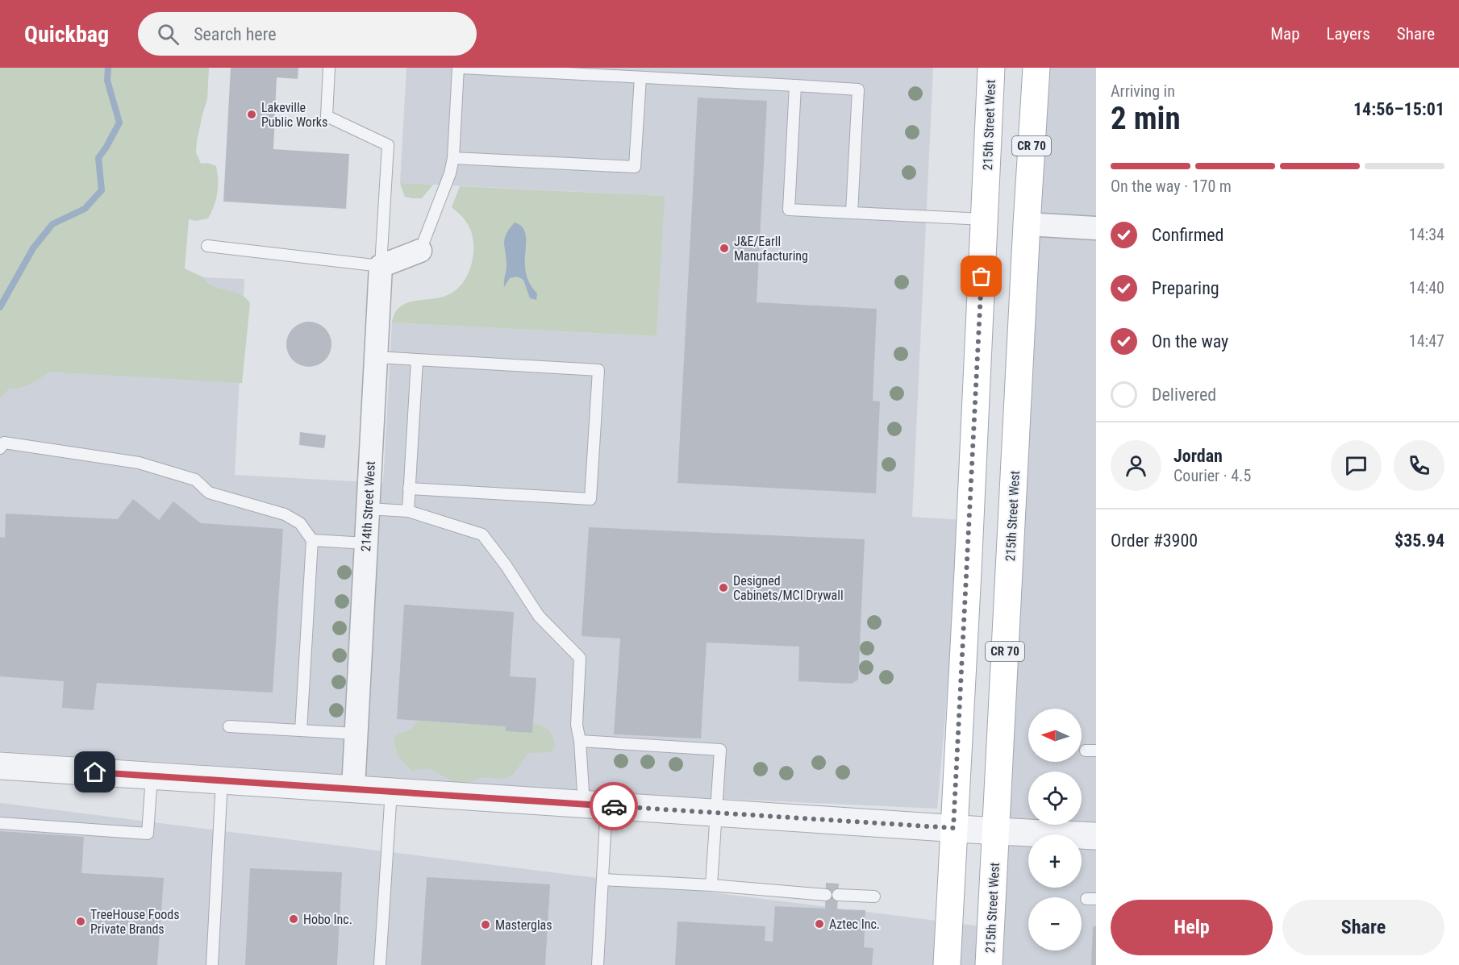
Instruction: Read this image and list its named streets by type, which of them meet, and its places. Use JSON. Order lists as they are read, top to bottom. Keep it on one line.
{"streets":{"main road":["215th Street West","CR 70"],"street":["214th Street West"]},"places":["Lakeville Public Works","J&E/Earll Manufacturing","Designed Cabinets/MCI Drywall","Hobo Inc.","TreeHouse Foods Private Brands","Aztec Inc.","Masterglas"],"north":"left","page":{"header":"Quickbag","search":"Search here","nav":["Map","Layers","Share"],"heading":["2 min","Arriving in","14:56–15:01"],"panel":["Jordan","Courier · 4.5","Order #3900","$35.94"],"bar":"On the way · 170 m","list":[["Confirmed","14:34"],["Preparing","14:40"],["On the way","14:47"],"Delivered"],"map_buttons":["+","−"],"buttons":["Help","Share"]}}
